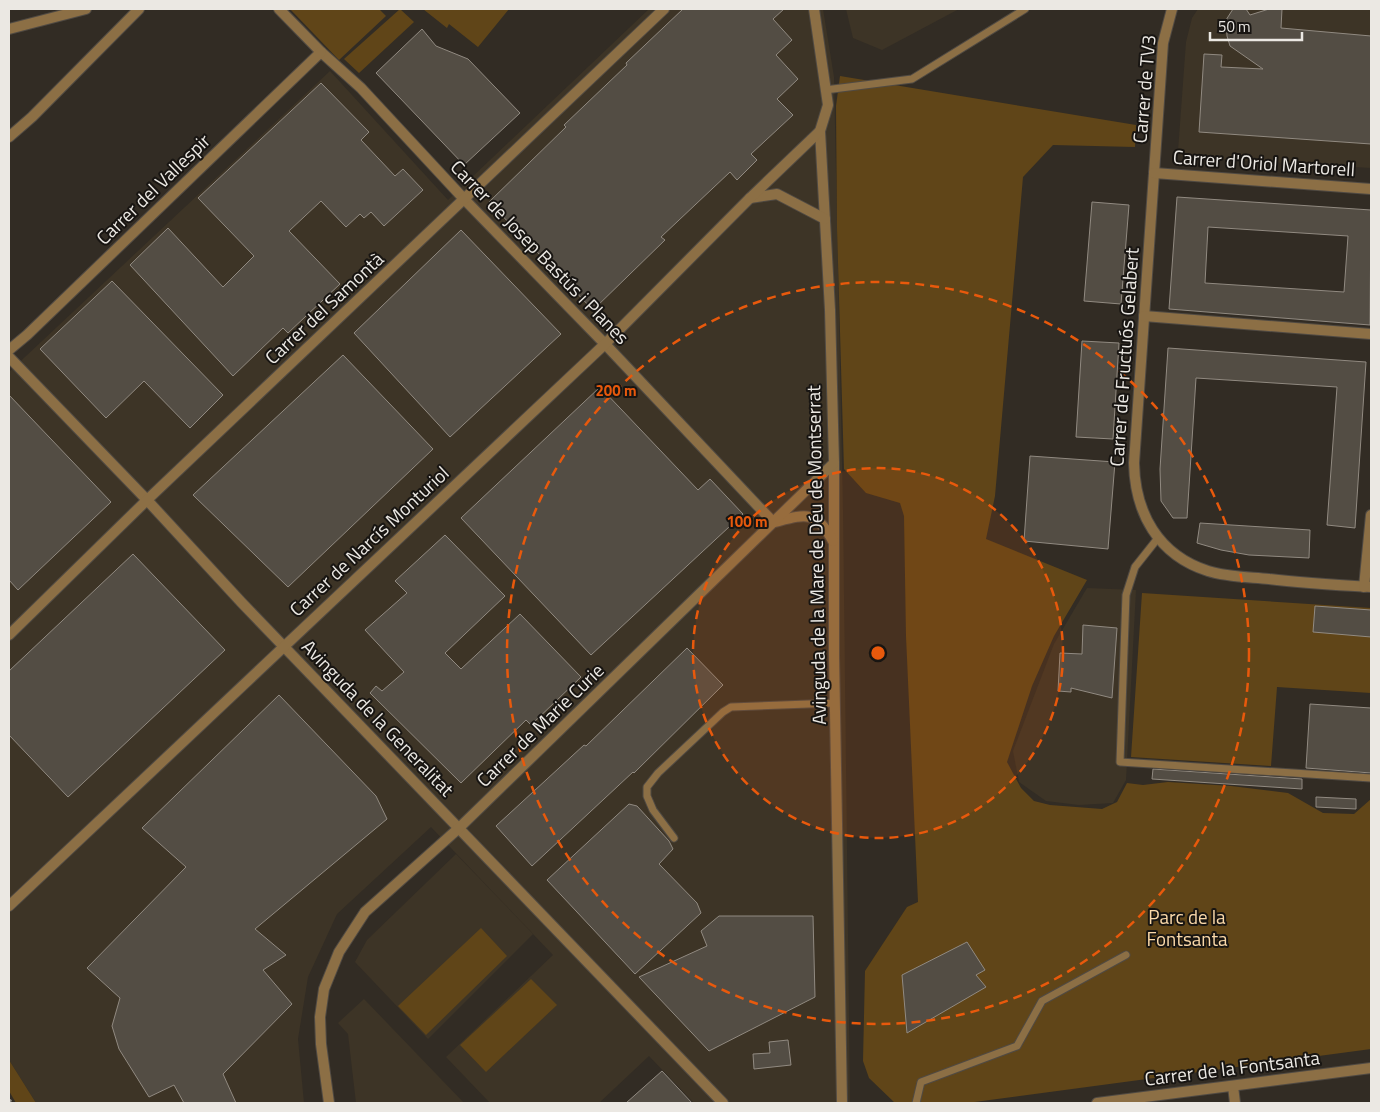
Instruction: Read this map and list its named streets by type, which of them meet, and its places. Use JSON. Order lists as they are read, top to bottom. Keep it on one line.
{"streets":{"street":["Carrer de TV3","Carrer d'Oriol Martorell","Carrer del Vallespir","Carrer de Josep Bastús i Planes","Carrer del Samontà","Carrer de Fructuós Gelabert","Carrer de Narcís Monturiol","Avinguda de la Mare de Déu de Montserrat","Avinguda de la Generalitat","Carrer de Marie Curie","Carrer de la Fontsanta"]},"crossings":[["Carrer de TV3","Carrer d'Oriol Martorell"],["Carrer de TV3","Carrer de Fructuós Gelabert"],["Carrer d'Oriol Martorell","Carrer de Fructuós Gelabert"],["Carrer del Vallespir","Carrer de Josep Bastús i Planes"],["Carrer de Josep Bastús i Planes","Carrer del Samontà"],["Carrer de Josep Bastús i Planes","Carrer de Narcís Monturiol"],["Carrer de Josep Bastús i Planes","Carrer de Marie Curie"],["Carrer del Samontà","Avinguda de la Generalitat"],["Carrer de Narcís Monturiol","Avinguda de la Mare de Déu de Montserrat"],["Carrer de Narcís Monturiol","Avinguda de la Generalitat"],["Avinguda de la Mare de Déu de Montserrat","Carrer de Marie Curie"],["Avinguda de la Generalitat","Carrer de Marie Curie"]],"parks":["Parc de la Fontsanta"],"scale_bar":"50 m","rings":["200 m","100 m"]}
